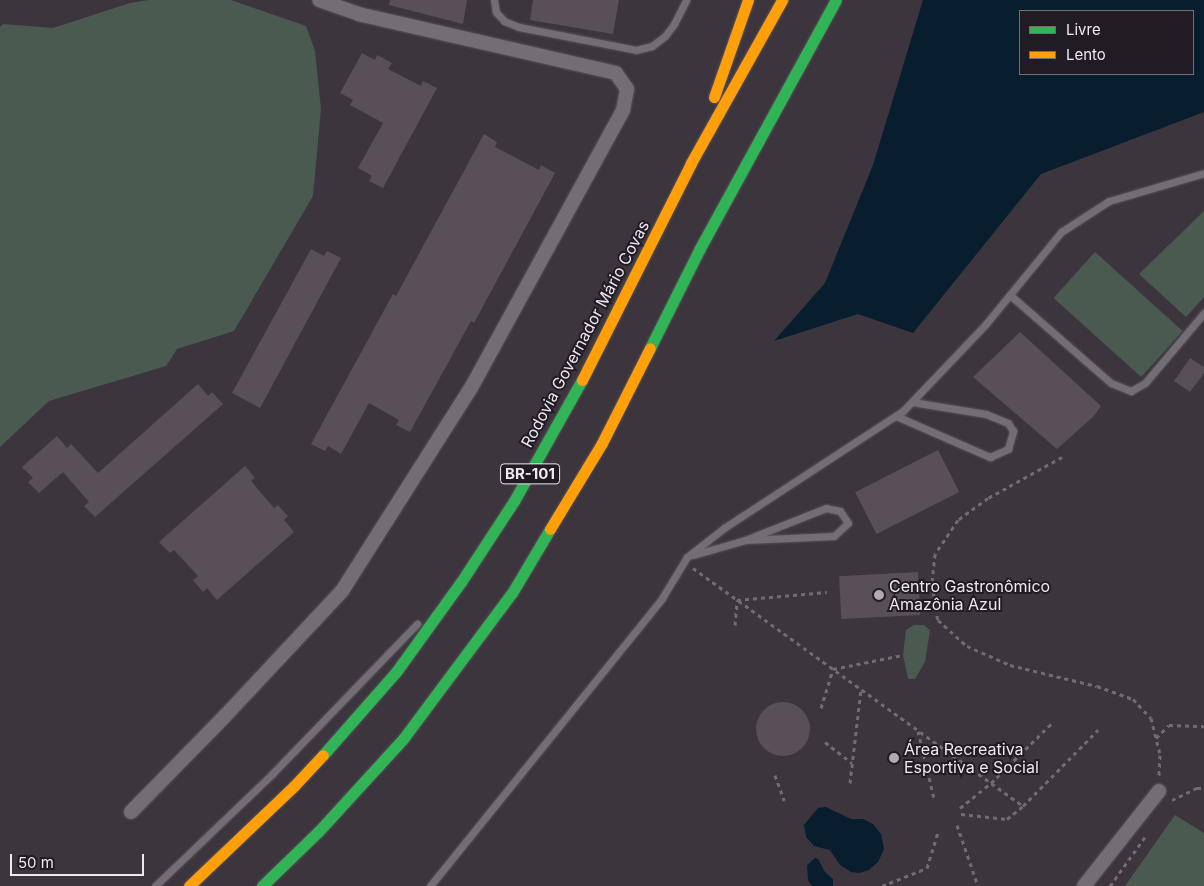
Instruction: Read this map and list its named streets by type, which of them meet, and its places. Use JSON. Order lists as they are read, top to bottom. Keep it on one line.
{"streets":{"highway":["Rodovia Governador Mário Covas","BR-101"]},"places":["Centro Gastronômico Amazônia Azul","Área Recreativa Esportiva e Social"],"legend":["Livre","Lento"],"scale_bar":"50 m"}
